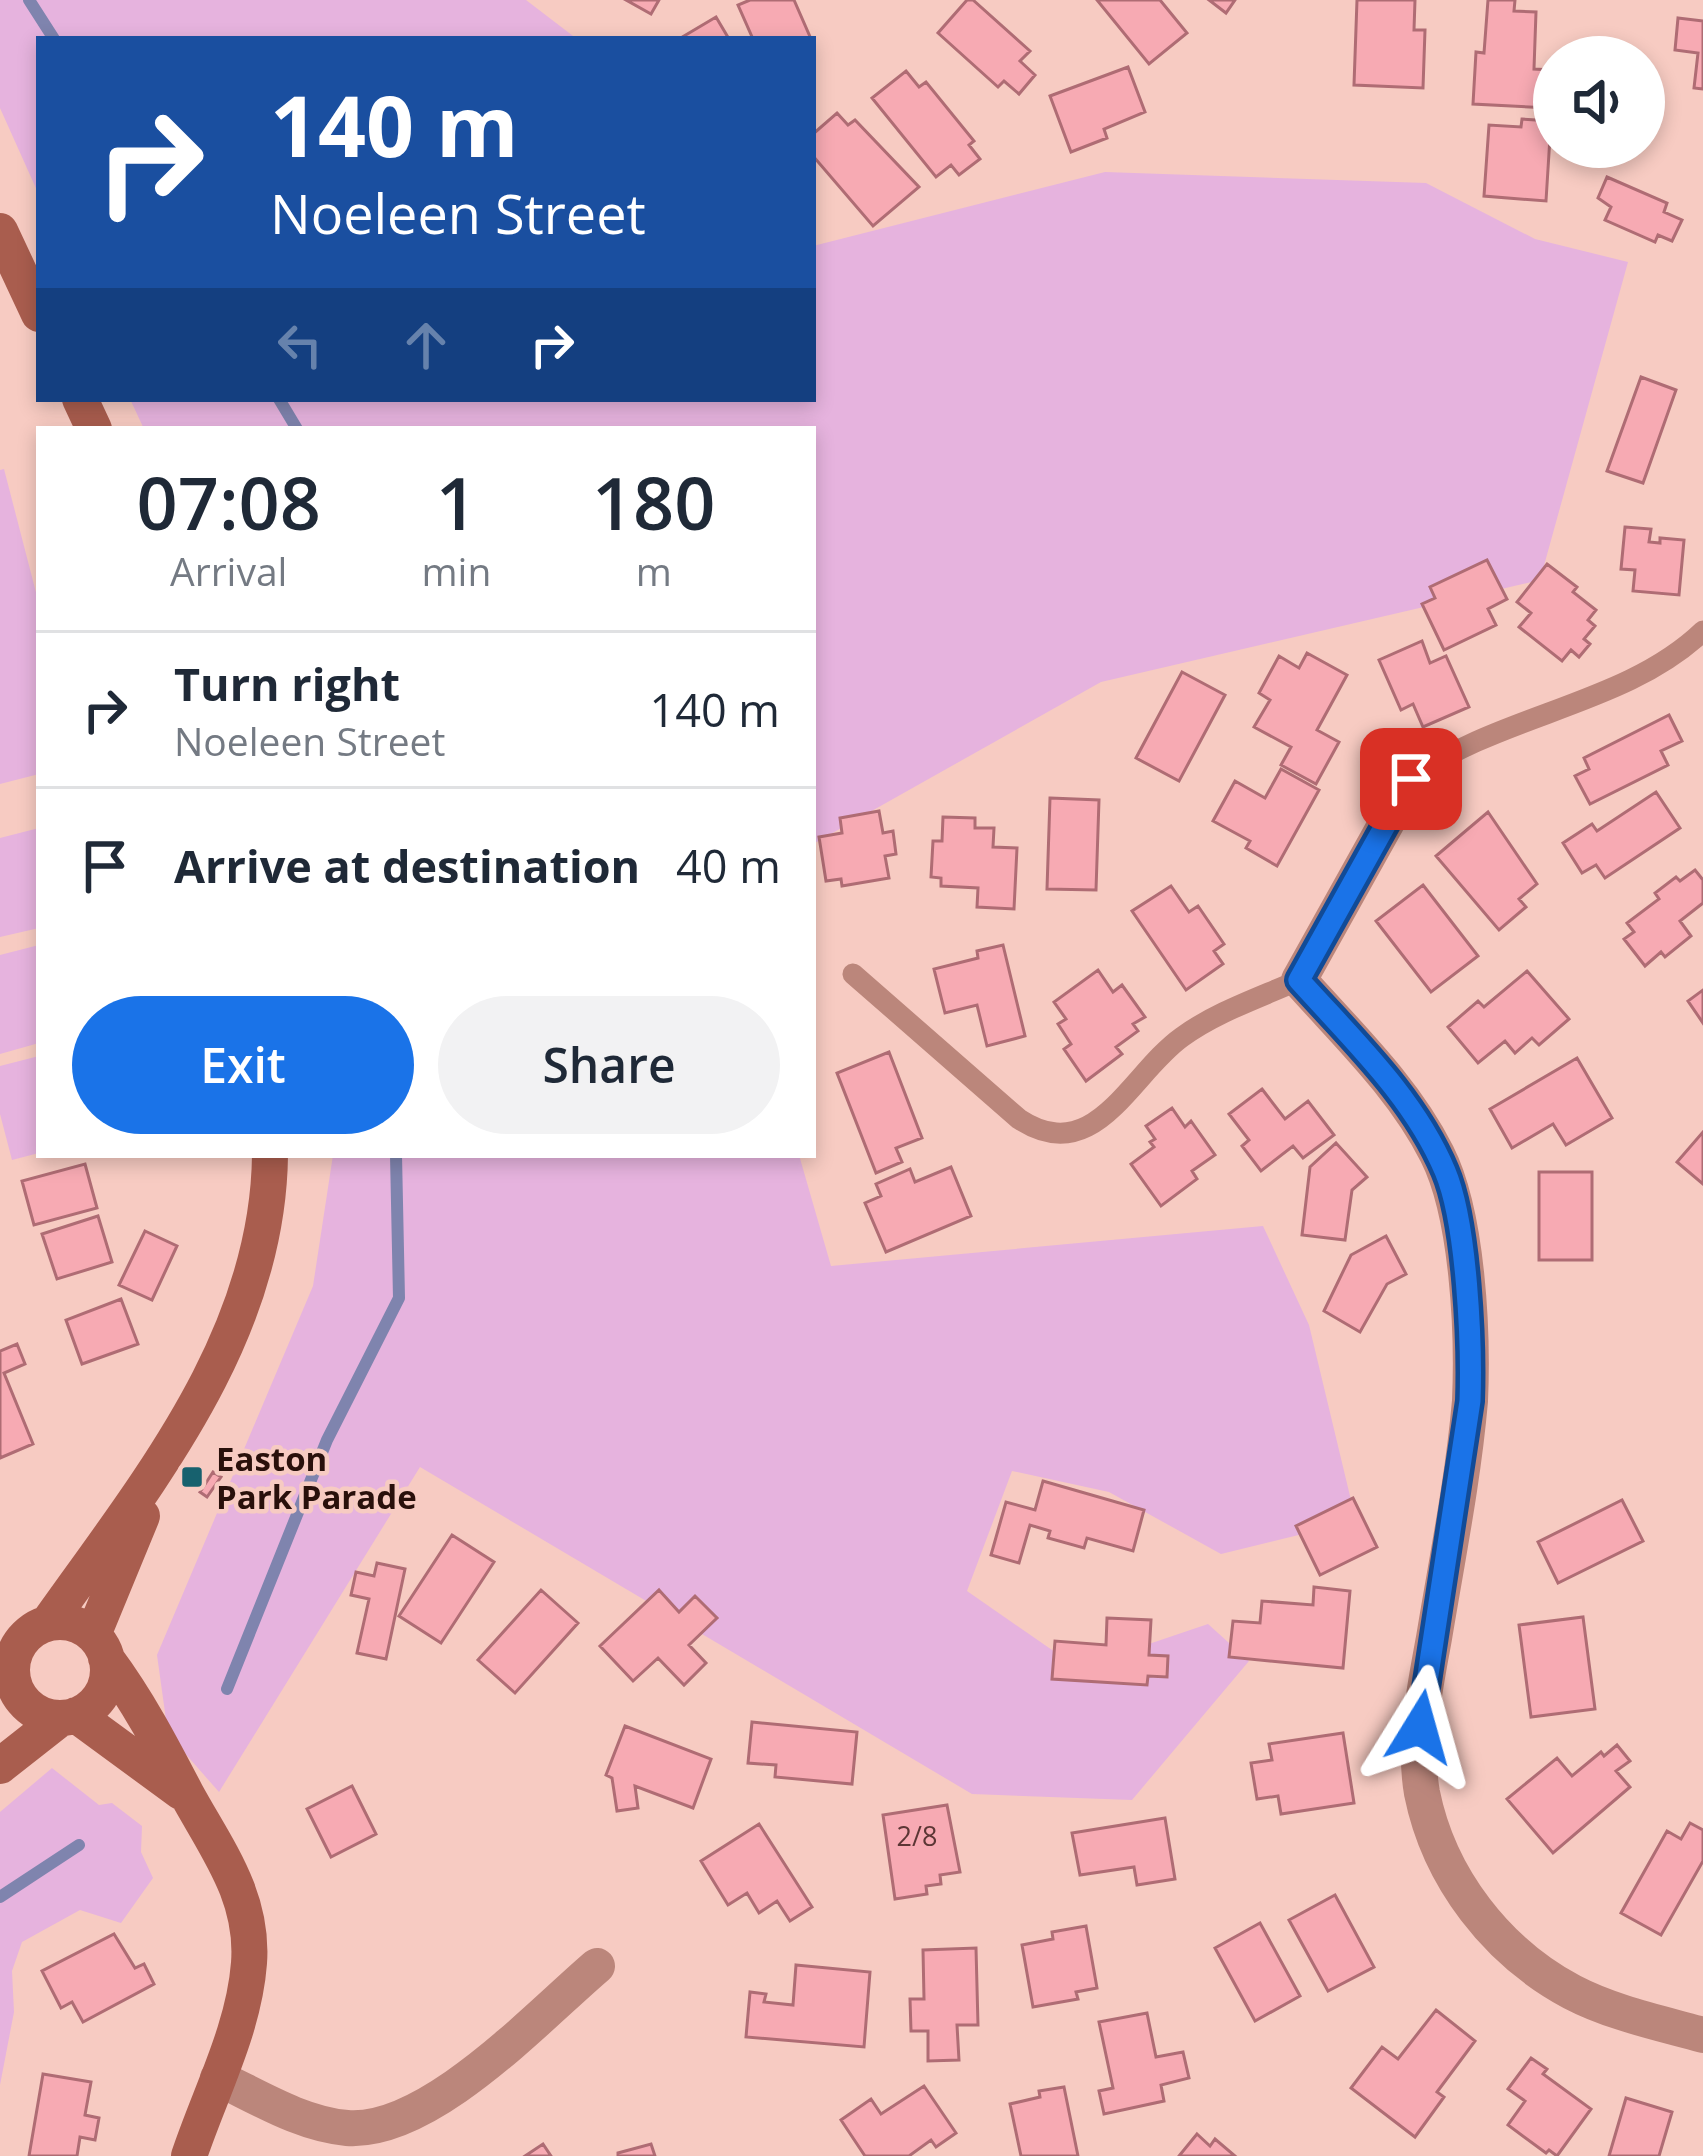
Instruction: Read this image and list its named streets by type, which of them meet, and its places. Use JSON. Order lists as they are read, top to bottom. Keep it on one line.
{"places":{"transit":["Easton Park Parade"]},"house_numbers":["2/8"],"page":{"turn":["140 m","Noeleen Street"],"eta":["07:08","Arrival","1","min","180","m"],"list":[{"name":"Turn right","note":"Noeleen Street","value":"140 m"},{"name":"Arrive at destination","value":"40 m"}],"buttons":["Exit","Share"]}}
